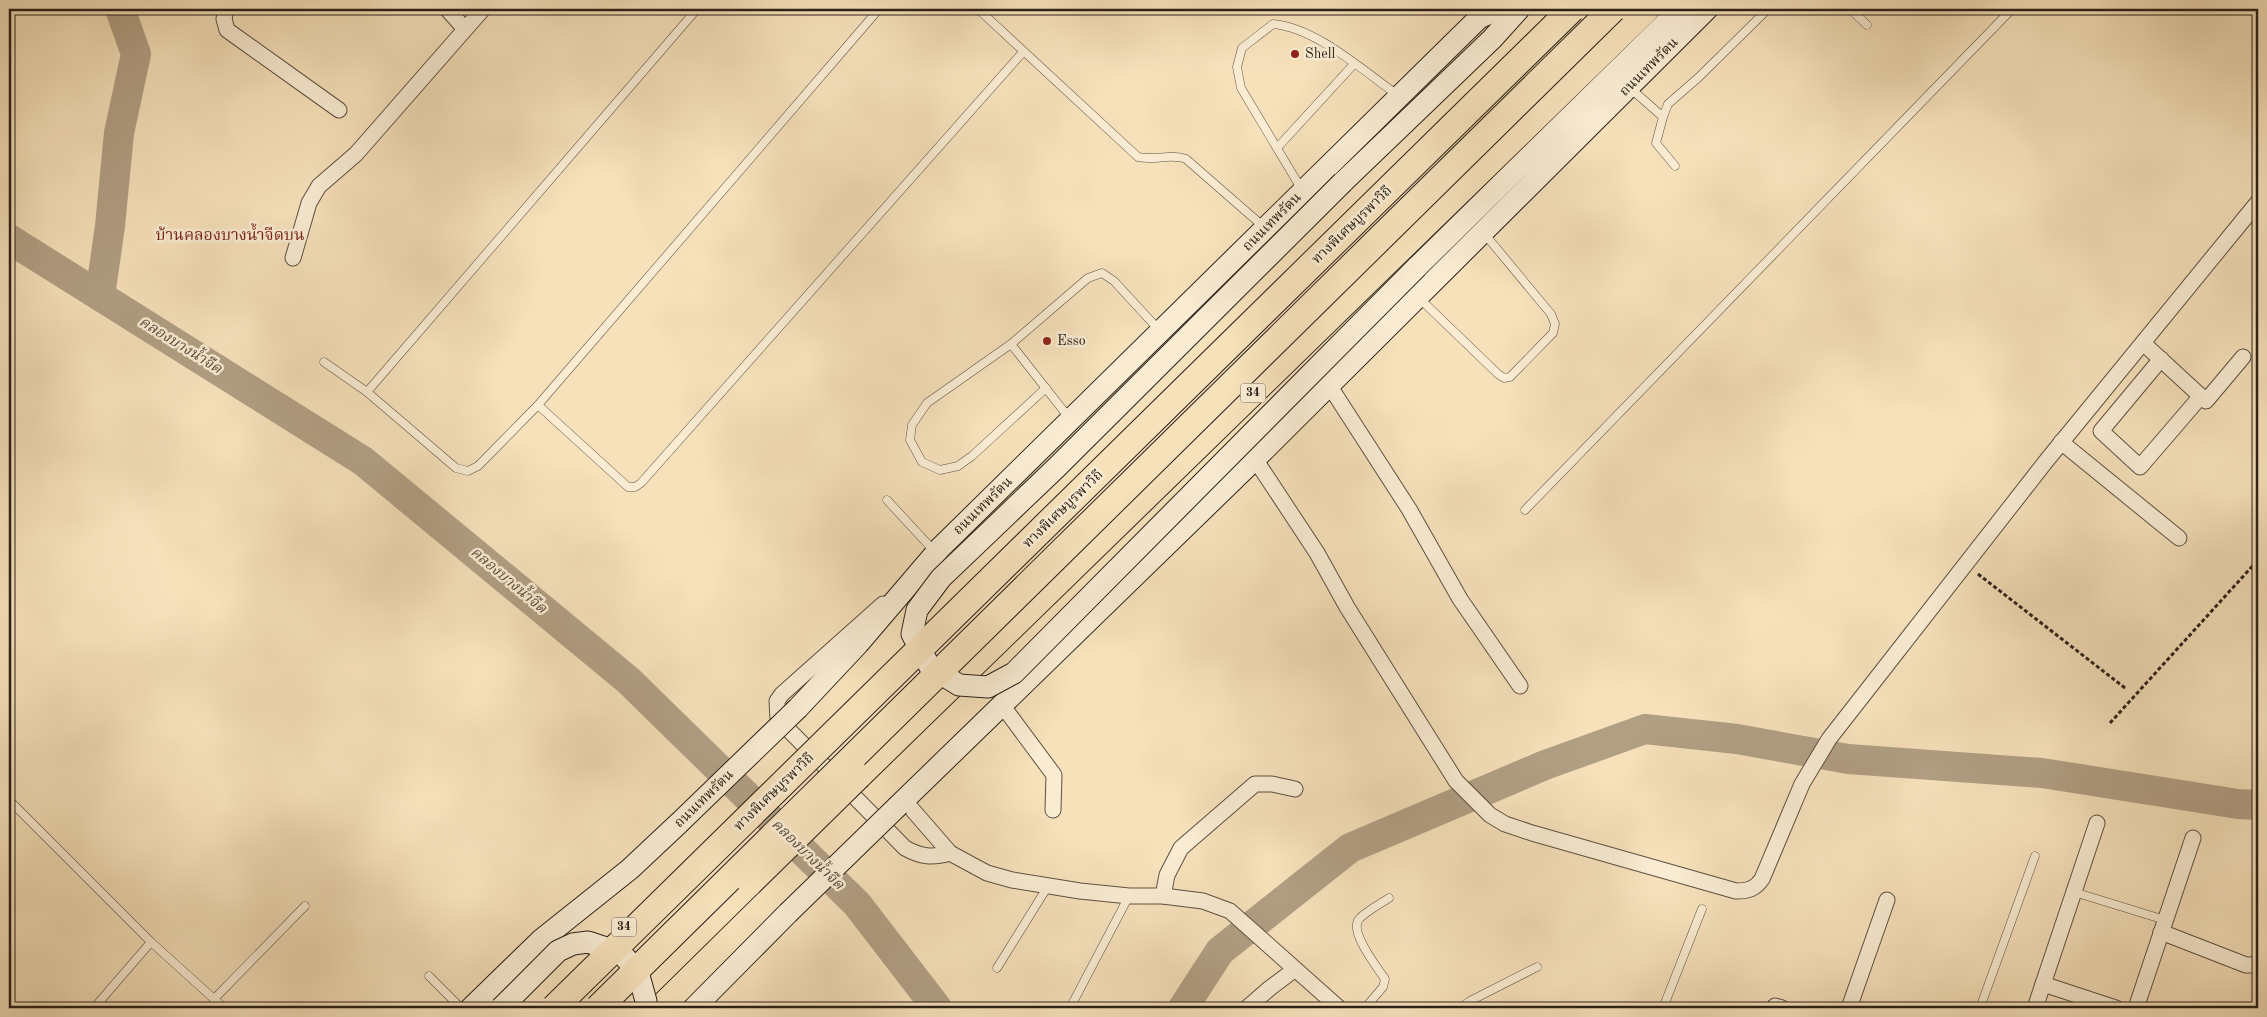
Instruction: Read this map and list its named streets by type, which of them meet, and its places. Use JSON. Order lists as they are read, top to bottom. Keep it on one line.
{"streets":{"highway":["ทางพิเศษบูรพาวิถี","34"],"main road":["ถนนเทพรัตน"]},"districts":["บ้านคลองบางน้ำจืดบน"],"water":["คลองบางน้ำจืด"],"places":["Shell","Esso"]}
